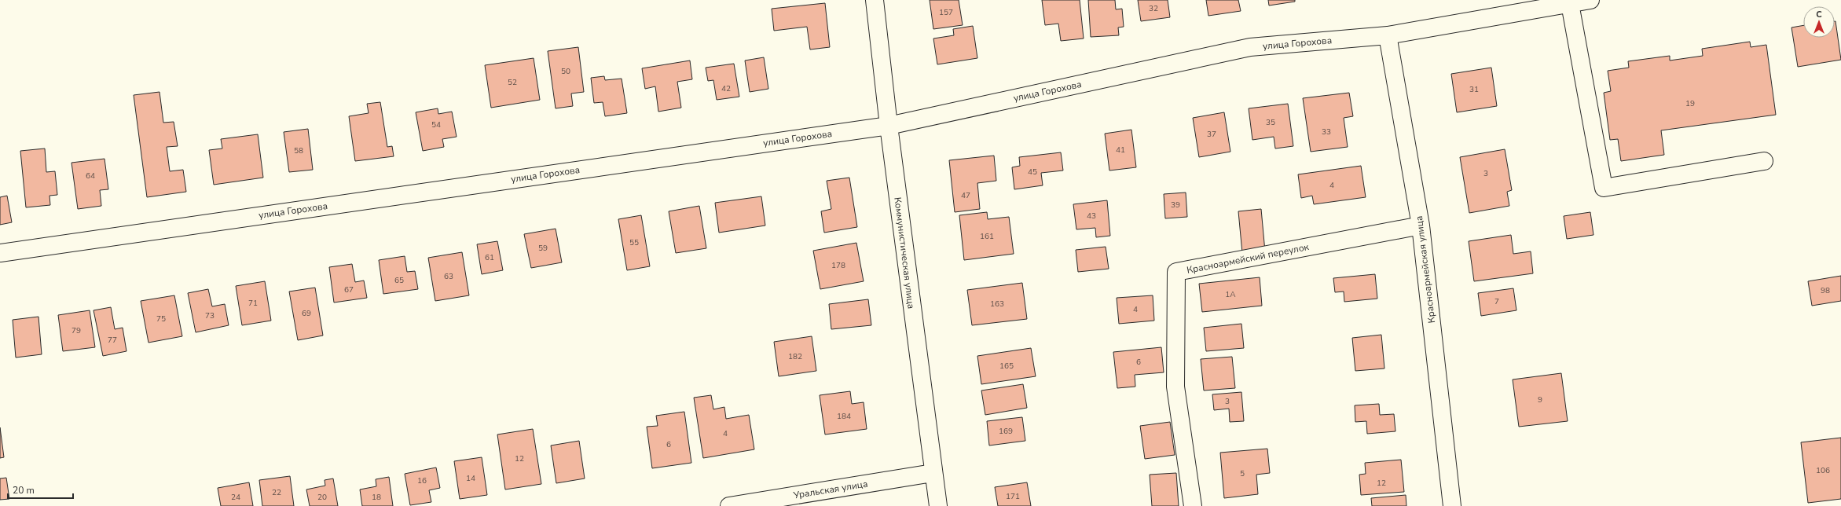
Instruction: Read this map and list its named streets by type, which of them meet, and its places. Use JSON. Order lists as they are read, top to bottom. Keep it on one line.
{"streets":{"street":["улица Горохова","Коммунистическая улица","Красноармейский переулок","Красноармейская улица","Уральская улица"]},"crossings":[["улица Горохова","Коммунистическая улица"],["улица Горохова","Красноармейская улица"],["Коммунистическая улица","Уральская улица"],["Красноармейский переулок","Красноармейская улица"]],"house_numbers":["32","157","50","52","42","31","19","35","54","33","37","41","58","45","3","64","4","47","39","43","161","55","59","61","178","63","65","67","98","1А","7","71","163","4","69","73","75","79","77","182","6","165","9","3","184","169","4","6","12","106","5","14","16","12","22","171","24","20","18"],"scale_bar":"20 m","north":"top"}
